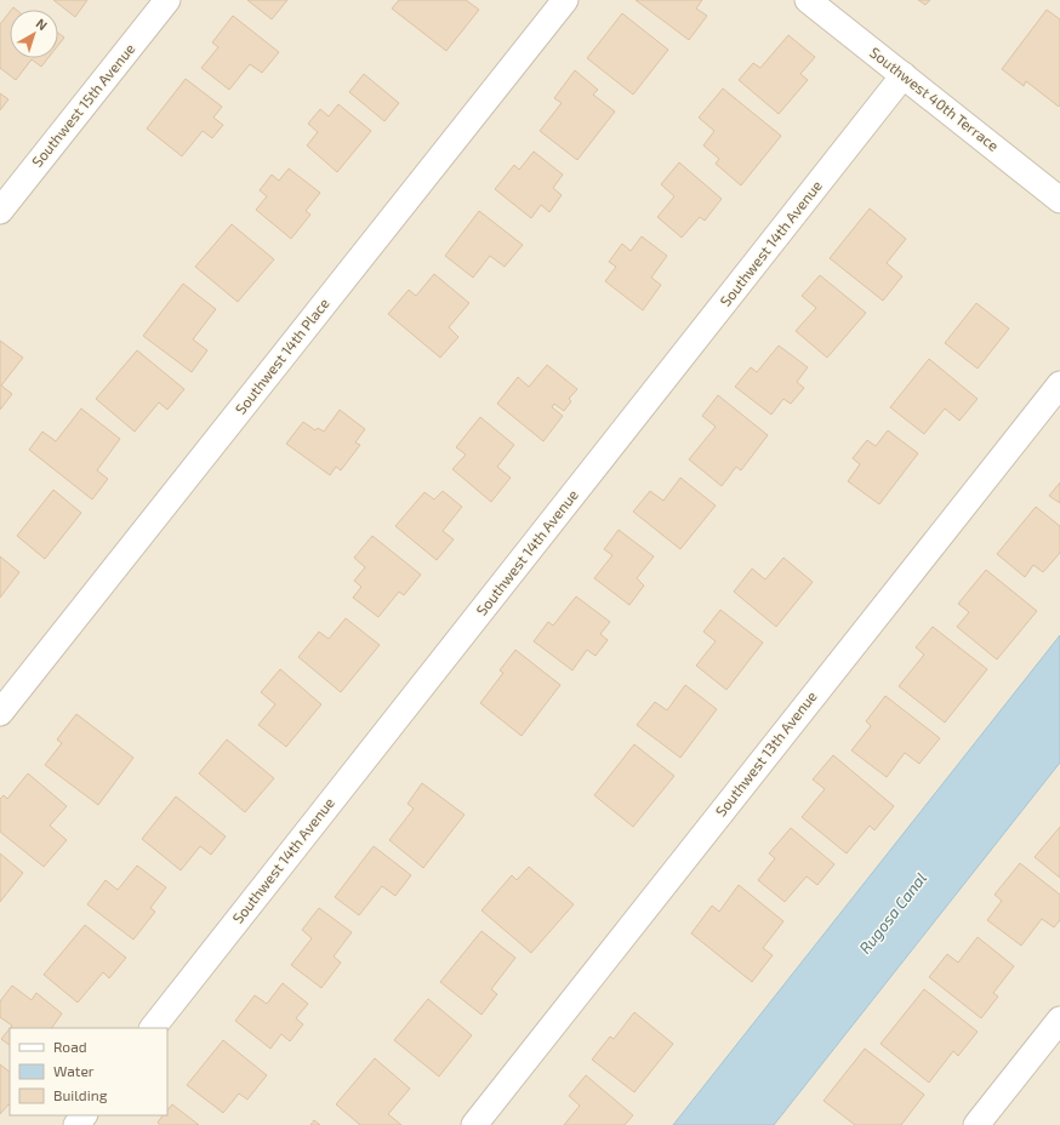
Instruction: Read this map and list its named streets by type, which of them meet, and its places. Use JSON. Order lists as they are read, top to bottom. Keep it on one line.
{"streets":{"street":["Southwest 40th Terrace","Southwest 15th Avenue","Southwest 14th Avenue","Southwest 14th Place","Southwest 13th Avenue"]},"crossings":[["Southwest 40th Terrace","Southwest 14th Avenue"]],"water":["Rugosa Canal"],"legend":["Road","Water","Building"],"north":"top right"}
